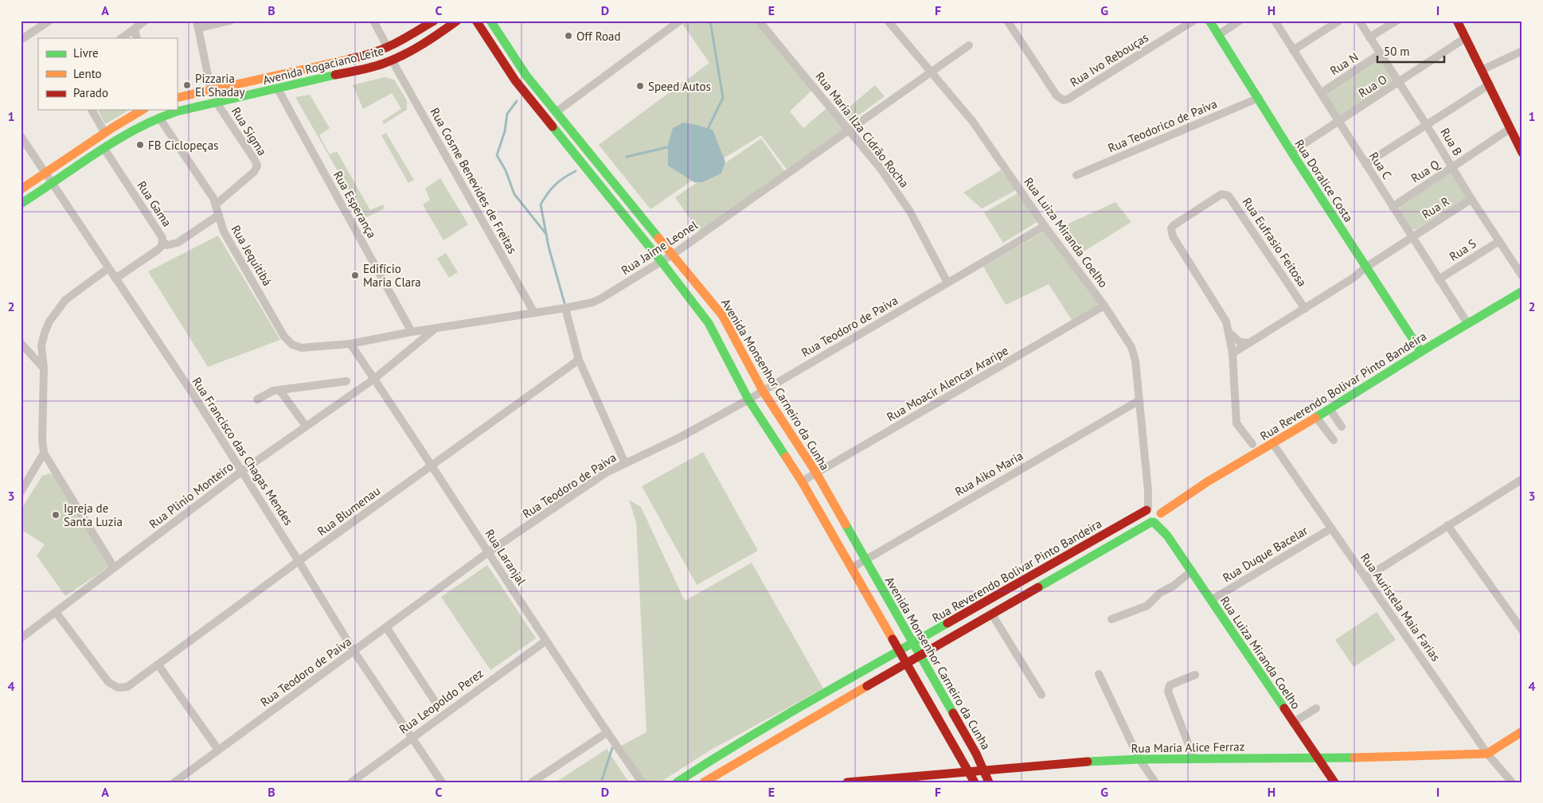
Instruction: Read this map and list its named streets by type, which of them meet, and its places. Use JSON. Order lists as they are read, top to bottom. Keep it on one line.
{"streets":{"main road":["Avenida Rogaciano Leite","Rua Doralice Costa","Rua Luiza Miranda Coelho","Avenida Monsenhor Carneiro da Cunha","Rua Reverendo Bolivar Pinto Bandeira","Rua Maria Alice Ferraz"],"street":["Rua Ivo Rebouças","Rua N","Rua O","Rua Teodorico de Paiva","Rua Maria Ilza Cidrão Rocha","Rua Sigma","Rua B","Rua C","Rua Q","Rua Cosme Benevides de Freitas","Rua Gama","Rua Esperança","Rua R","Rua Eufrasio Feitosa","Rua Jaime Leonel","Rua S","Rua Jequitibá","Rua Teodoro de Paiva","Rua Moacir Alencar Araripe","Rua Francisco das Chagas Mendes","Rua Aiko Maria","Rua Plinio Monteiro","Rua Blumenau","Rua Duque Bacelar","Rua Laranjal","Rua Auristela Maia Farias","Rua Leopoldo Perez"]},"crossings":[["Rua N","Rua B"],["Rua N","Rua C"],["Avenida Rogaciano Leite","Rua Sigma"],["Avenida Rogaciano Leite","Rua Cosme Benevides de Freitas"],["Avenida Rogaciano Leite","Rua Gama"],["Avenida Rogaciano Leite","Rua Esperança"],["Avenida Rogaciano Leite","Rua Jequitibá"],["Avenida Rogaciano Leite","Rua Francisco das Chagas Mendes"],["Rua O","Rua B"],["Rua O","Rua C"],["Rua O","Rua Doralice Costa"],["Rua Teodorico de Paiva","Rua Doralice Costa"],["Rua Maria Ilza Cidrão Rocha","Rua Jaime Leonel"],["Rua Maria Ilza Cidrão Rocha","Rua Teodoro de Paiva"],["Rua Sigma","Rua Jequitibá"],["Rua B","Rua Q"],["Rua B","Rua R"],["Rua B","Rua S"],["Rua C","Rua Q"],["Rua C","Rua R"],["Rua C","Rua S"],["Rua C","Rua Reverendo Bolivar Pinto Bandeira"],["Rua Cosme Benevides de Freitas","Rua Jaime Leonel"],["Rua Doralice Costa","Rua R"],["Rua Doralice Costa","Rua Reverendo Bolivar Pinto Bandeira"],["Rua Gama","Rua Francisco das Chagas Mendes"],["Rua Esperança","Rua Jaime Leonel"],["Rua R","Rua Eufrasio Feitosa"],["Rua Luiza Miranda Coelho","Rua Jaime Leonel"],["Rua Luiza Miranda Coelho","Rua Teodoro de Paiva"],["Rua Luiza Miranda Coelho","Rua Moacir Alencar Araripe"],["Rua Luiza Miranda Coelho","Rua Reverendo Bolivar Pinto Bandeira"],["Rua Luiza Miranda Coelho","Rua Aiko Maria"],["Rua Luiza Miranda Coelho","Rua Duque Bacelar"],["Rua Luiza Miranda Coelho","Rua Maria Alice Ferraz"],["Rua Jaime Leonel","Rua Jequitibá"],["Rua Jaime Leonel","Avenida Monsenhor Carneiro da Cunha"],["Rua Jaime Leonel","Rua Plinio Monteiro"],["Rua Jaime Leonel","Rua Laranjal"],["Rua Teodoro de Paiva","Avenida Monsenhor Carneiro da Cunha"],["Rua Teodoro de Paiva","Rua Francisco das Chagas Mendes"],["Rua Teodoro de Paiva","Rua Laranjal"],["Rua Moacir Alencar Araripe","Avenida Monsenhor Carneiro da Cunha"],["Avenida Monsenhor Carneiro da Cunha","Rua Reverendo Bolivar Pinto Bandeira"],["Avenida Monsenhor Carneiro da Cunha","Rua Aiko Maria"],["Avenida Monsenhor Carneiro da Cunha","Rua Maria Alice Ferraz"],["Rua Reverendo Bolivar Pinto Bandeira","Rua Auristela Maia Farias"],["Rua Francisco das Chagas Mendes","Rua Plinio Monteiro"],["Rua Francisco das Chagas Mendes","Rua Blumenau"],["Rua Francisco das Chagas Mendes","Rua Leopoldo Perez"],["Rua Plinio Monteiro","Rua Blumenau"],["Rua Plinio Monteiro","Rua Laranjal"],["Rua Blumenau","Rua Laranjal"],["Rua Duque Bacelar","Rua Auristela Maia Farias"],["Rua Laranjal","Rua Leopoldo Perez"],["Rua Auristela Maia Farias","Rua Maria Alice Ferraz"]],"places":["Off Road","Pizzaria El Shaday","Speed Autos","FB Ciclopeças","Edifício Maria Clara","Igreja de Santa Luzia"],"legend":["Livre","Lento","Parado"],"scale_bar":"50 m","grid":{"columns":["A","B","C","D","E","F","G","H","I"],"rows":["1","2","3","4"]}}
